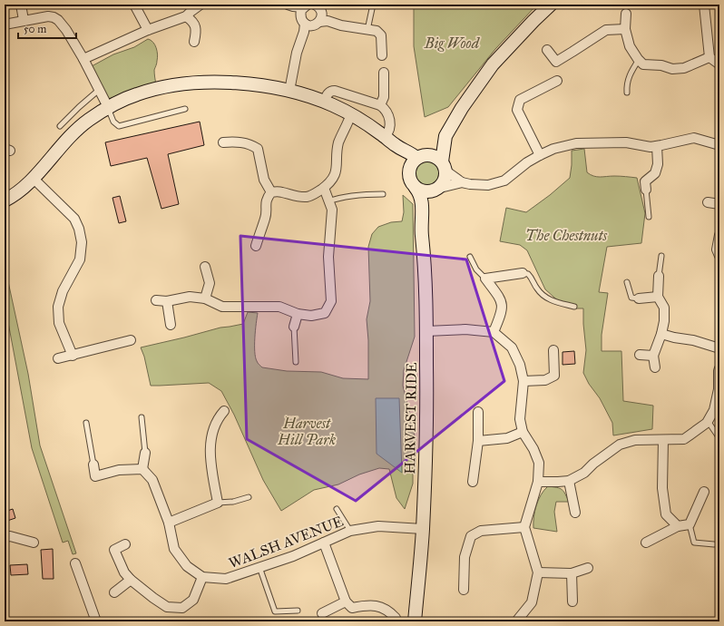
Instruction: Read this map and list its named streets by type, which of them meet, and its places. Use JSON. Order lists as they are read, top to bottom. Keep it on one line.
{"streets":{"street":["HARVEST RIDE","WALSH AVENUE"]},"crossings":[["HARVEST RIDE","WALSH AVENUE"]],"parks":["Big Wood","The Chestnuts","Harvest Hill Park"],"scale_bar":"50 m"}
